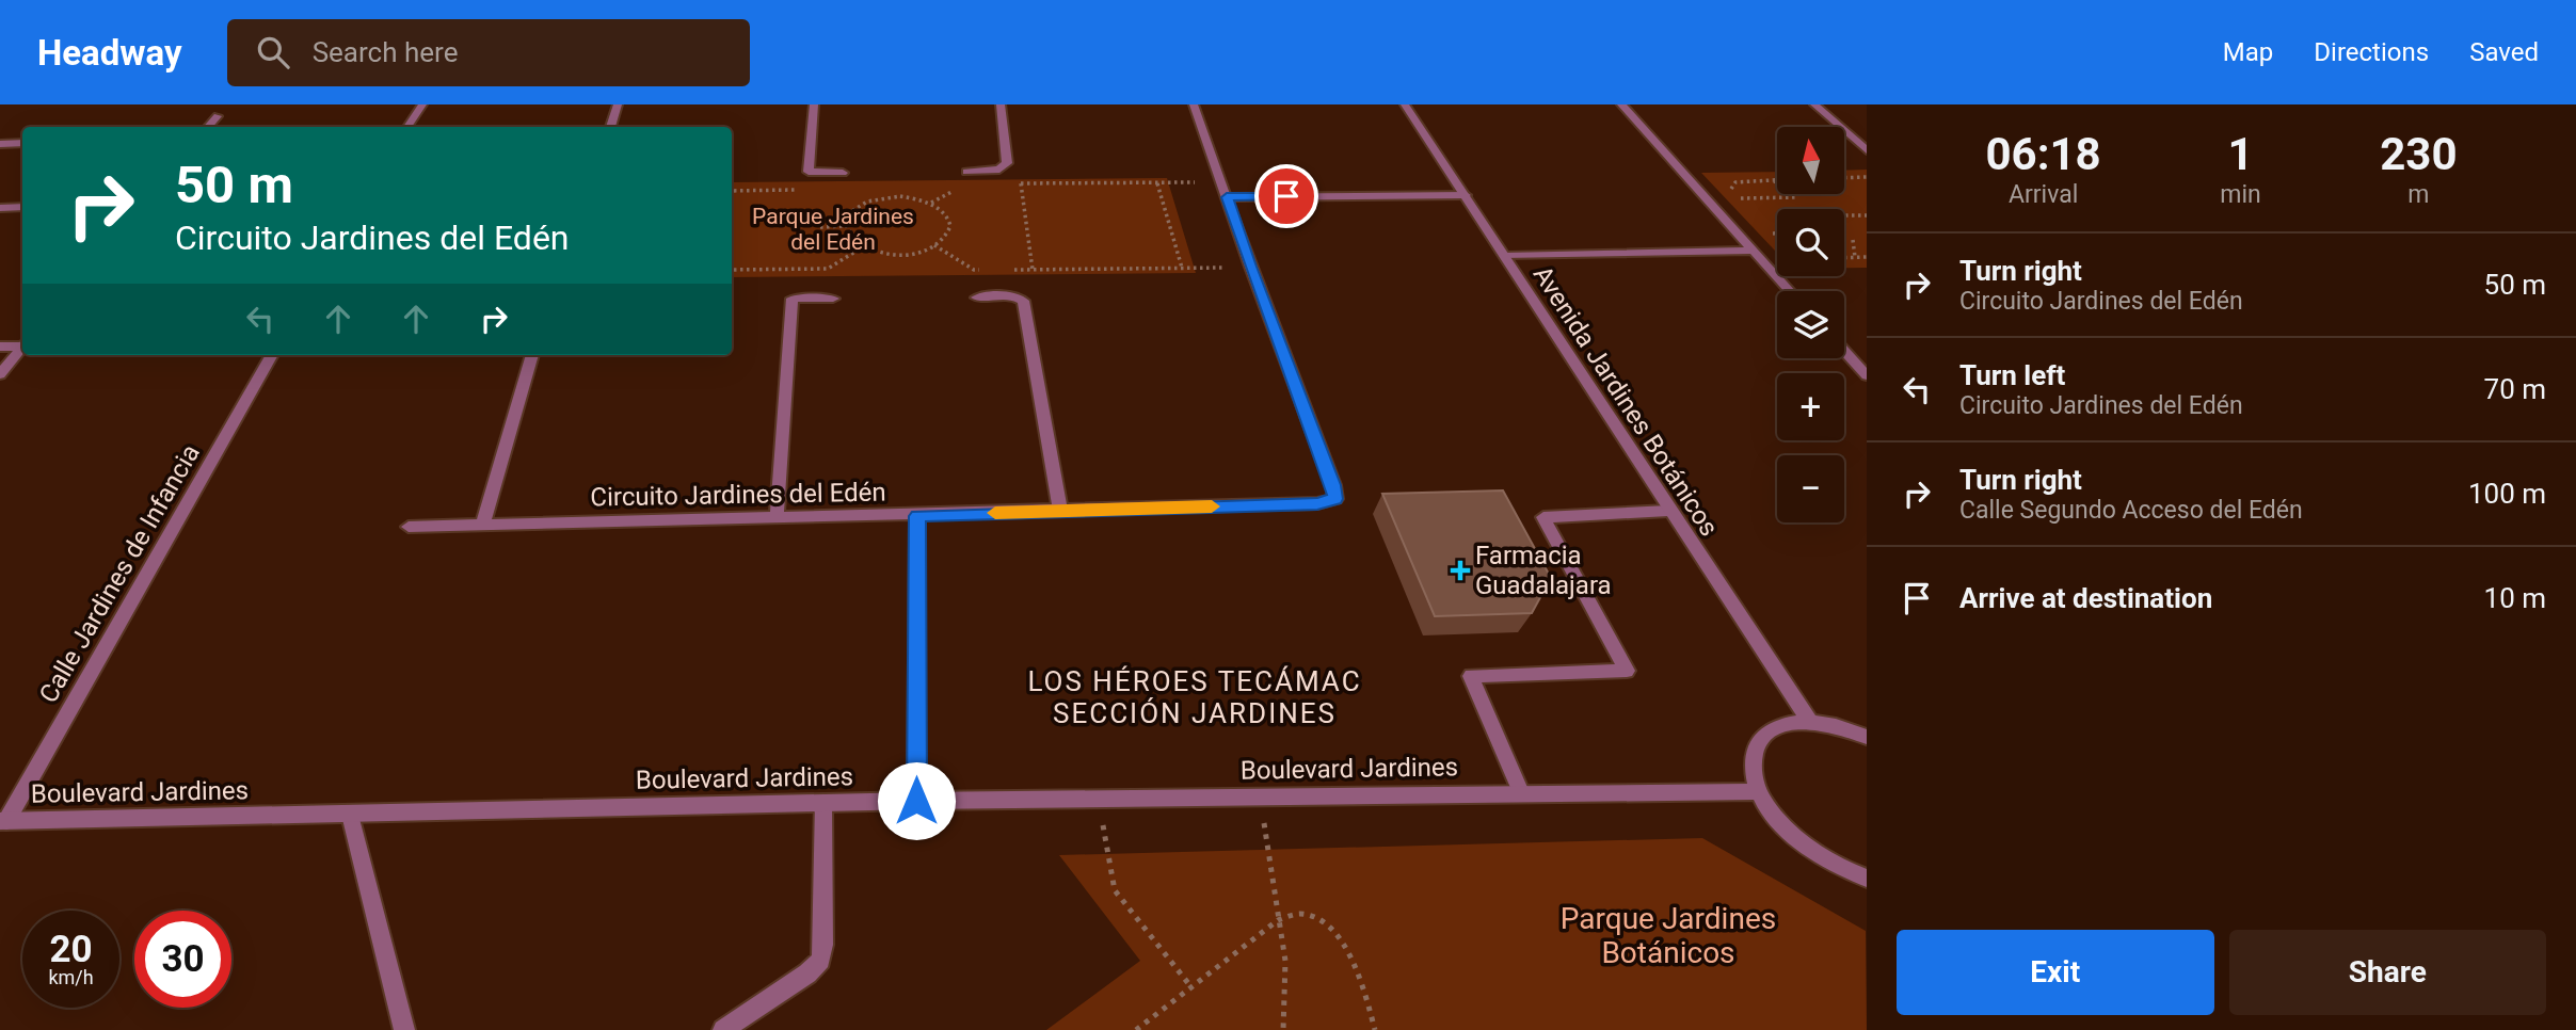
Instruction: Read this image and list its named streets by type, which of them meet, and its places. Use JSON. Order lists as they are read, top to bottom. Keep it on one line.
{"streets":{"street":["Avenida Jardines Botánicos","Circuito Jardines del Edén","Calle Jardines de Infancia","Boulevard Jardines"]},"crossings":[["Calle Jardines de Infancia","Boulevard Jardines"]],"districts":["LOS HÉROES TECÁMAC SECCIÓN JARDINES"],"parks":["Parque Jardines del Edén","Parque Jardines Botánicos"],"places":{"health":["Farmacia Guadalajara"]},"north":"top","page":{"header":"Headway","search":"Search here","nav":["Map","Directions","Saved"],"eta":["06:18","Arrival","1","min","230","m"],"map_buttons":["+","−"],"turn":["50 m","Circuito Jardines del Edén"],"list":[{"name":"Turn right","note":"Circuito Jardines del Edén","value":"50 m"},{"name":"Turn left","note":"Circuito Jardines del Edén","value":"70 m"},{"name":"Turn right","note":"Calle Segundo Acceso del Edén","value":"100 m"},{"name":"Arrive at destination","value":"10 m"}],"speed":"20 km/h","limit":"30","buttons":["Exit","Share"]}}
